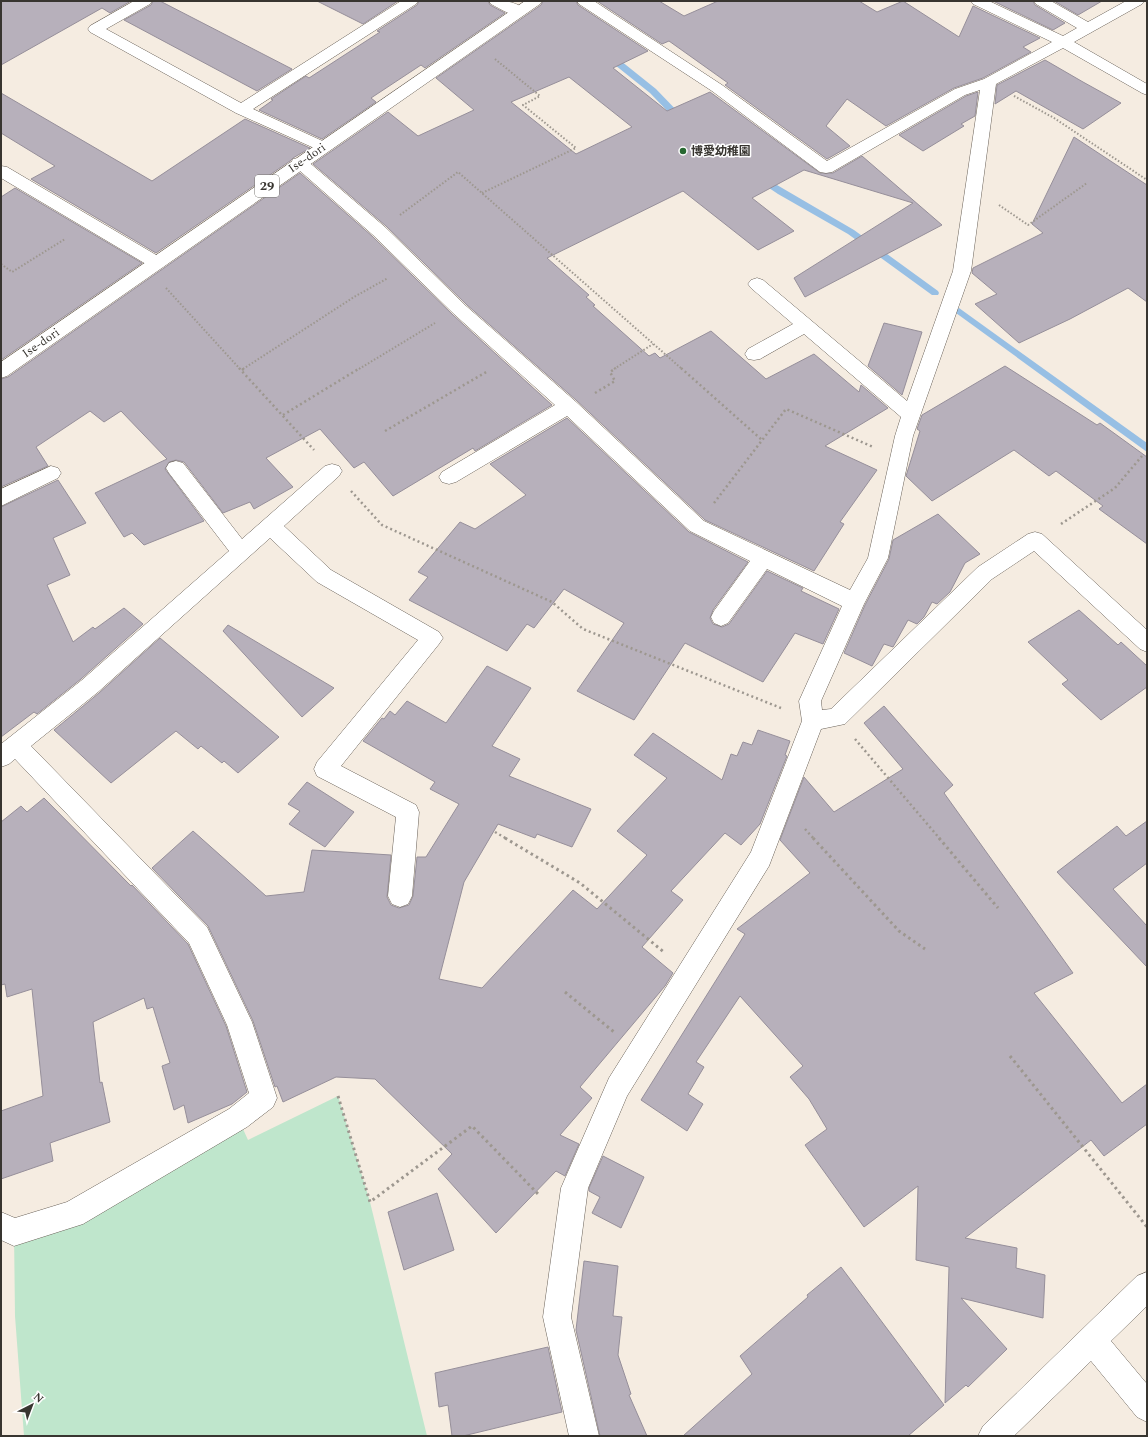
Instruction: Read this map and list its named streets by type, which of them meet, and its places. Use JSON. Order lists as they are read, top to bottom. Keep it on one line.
{"streets":{"street":["Ise-dori","29"]},"places":["博愛幼稚園"],"north":"top right"}
